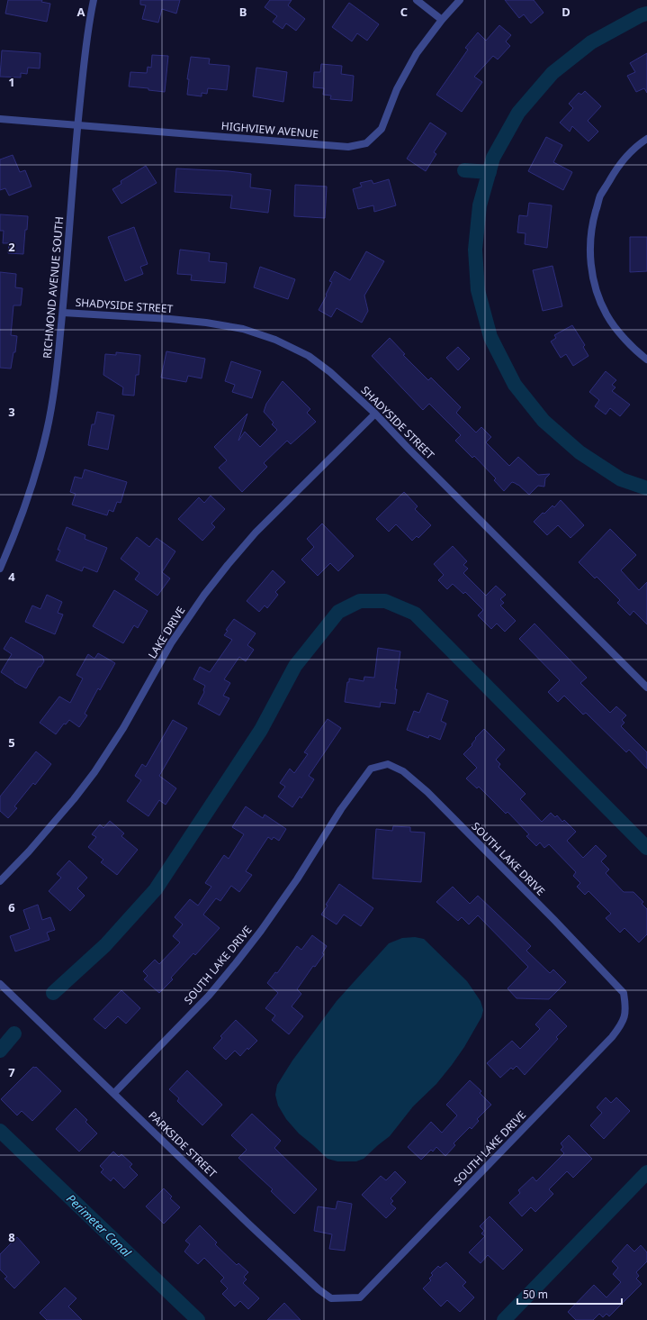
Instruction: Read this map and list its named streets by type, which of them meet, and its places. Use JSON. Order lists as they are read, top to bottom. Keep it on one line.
{"streets":{"street":["HIGHVIEW AVENUE","RICHMOND AVENUE SOUTH","SHADYSIDE STREET","LAKE DRIVE","SOUTH LAKE DRIVE","PARKSIDE STREET"]},"crossings":[["HIGHVIEW AVENUE","RICHMOND AVENUE SOUTH"],["RICHMOND AVENUE SOUTH","SHADYSIDE STREET"],["SHADYSIDE STREET","LAKE DRIVE"],["SOUTH LAKE DRIVE","PARKSIDE STREET"]],"water":["Perimeter Canal"],"scale_bar":"50 m","grid":{"columns":["A","B","C","D"],"rows":["1","2","3","4","5","6","7","8"]}}
